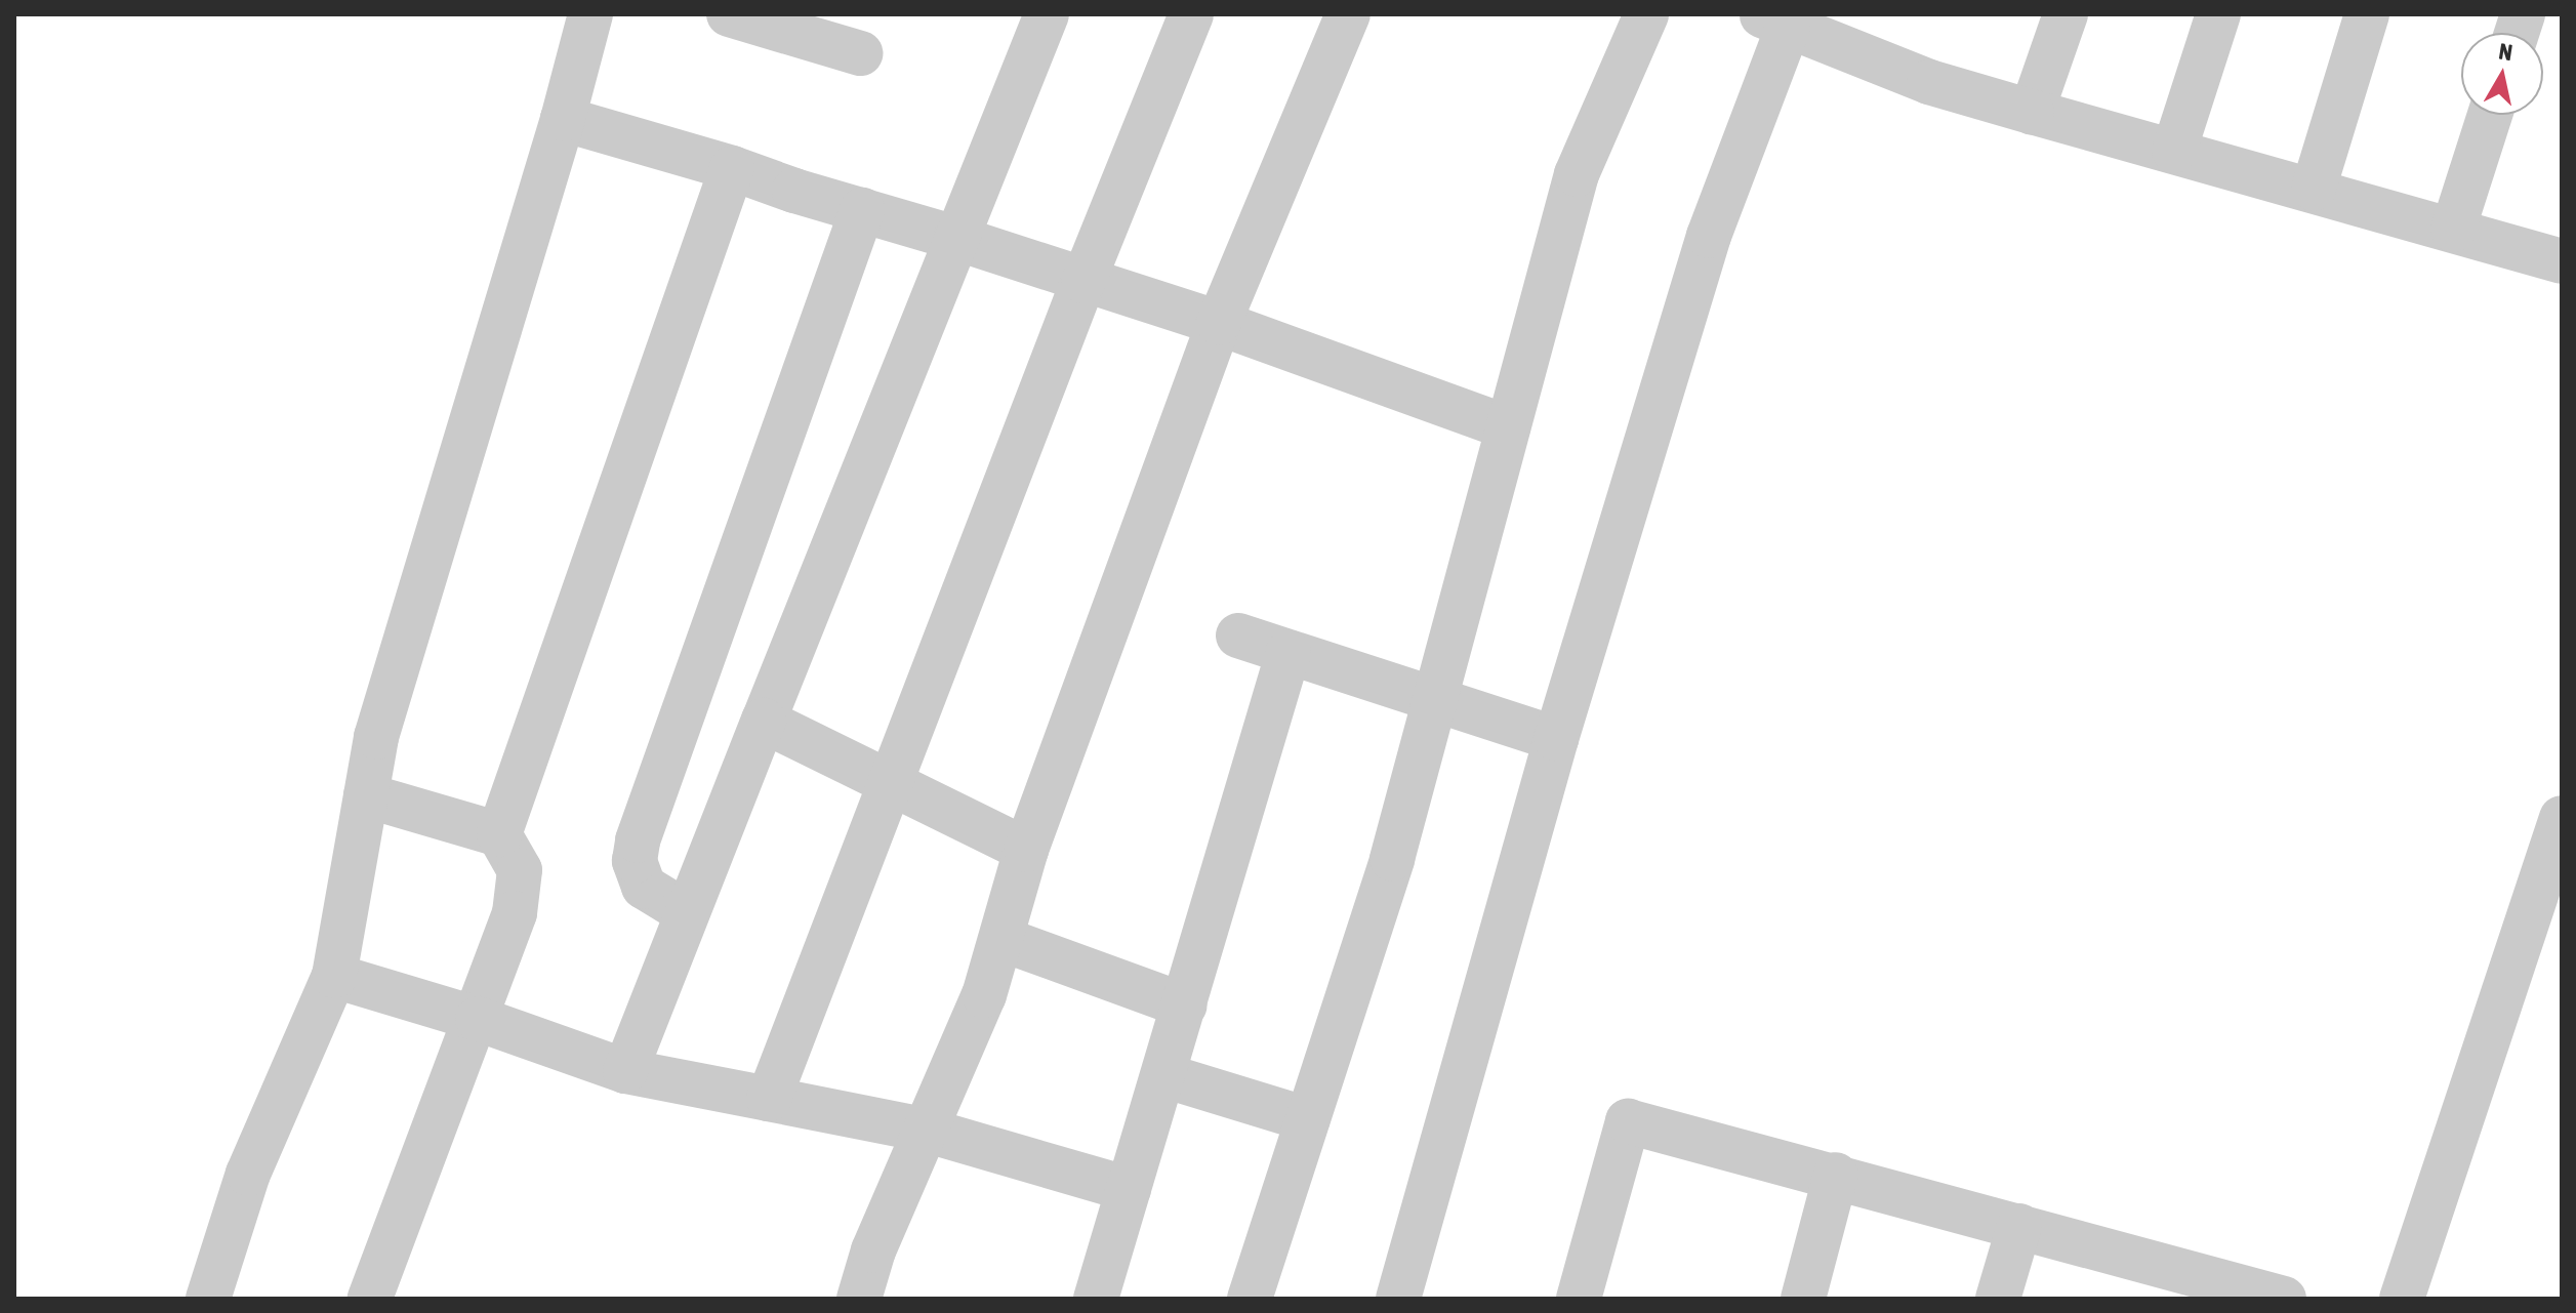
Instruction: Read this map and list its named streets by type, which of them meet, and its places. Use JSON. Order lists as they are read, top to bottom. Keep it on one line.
{"north":"top"}
